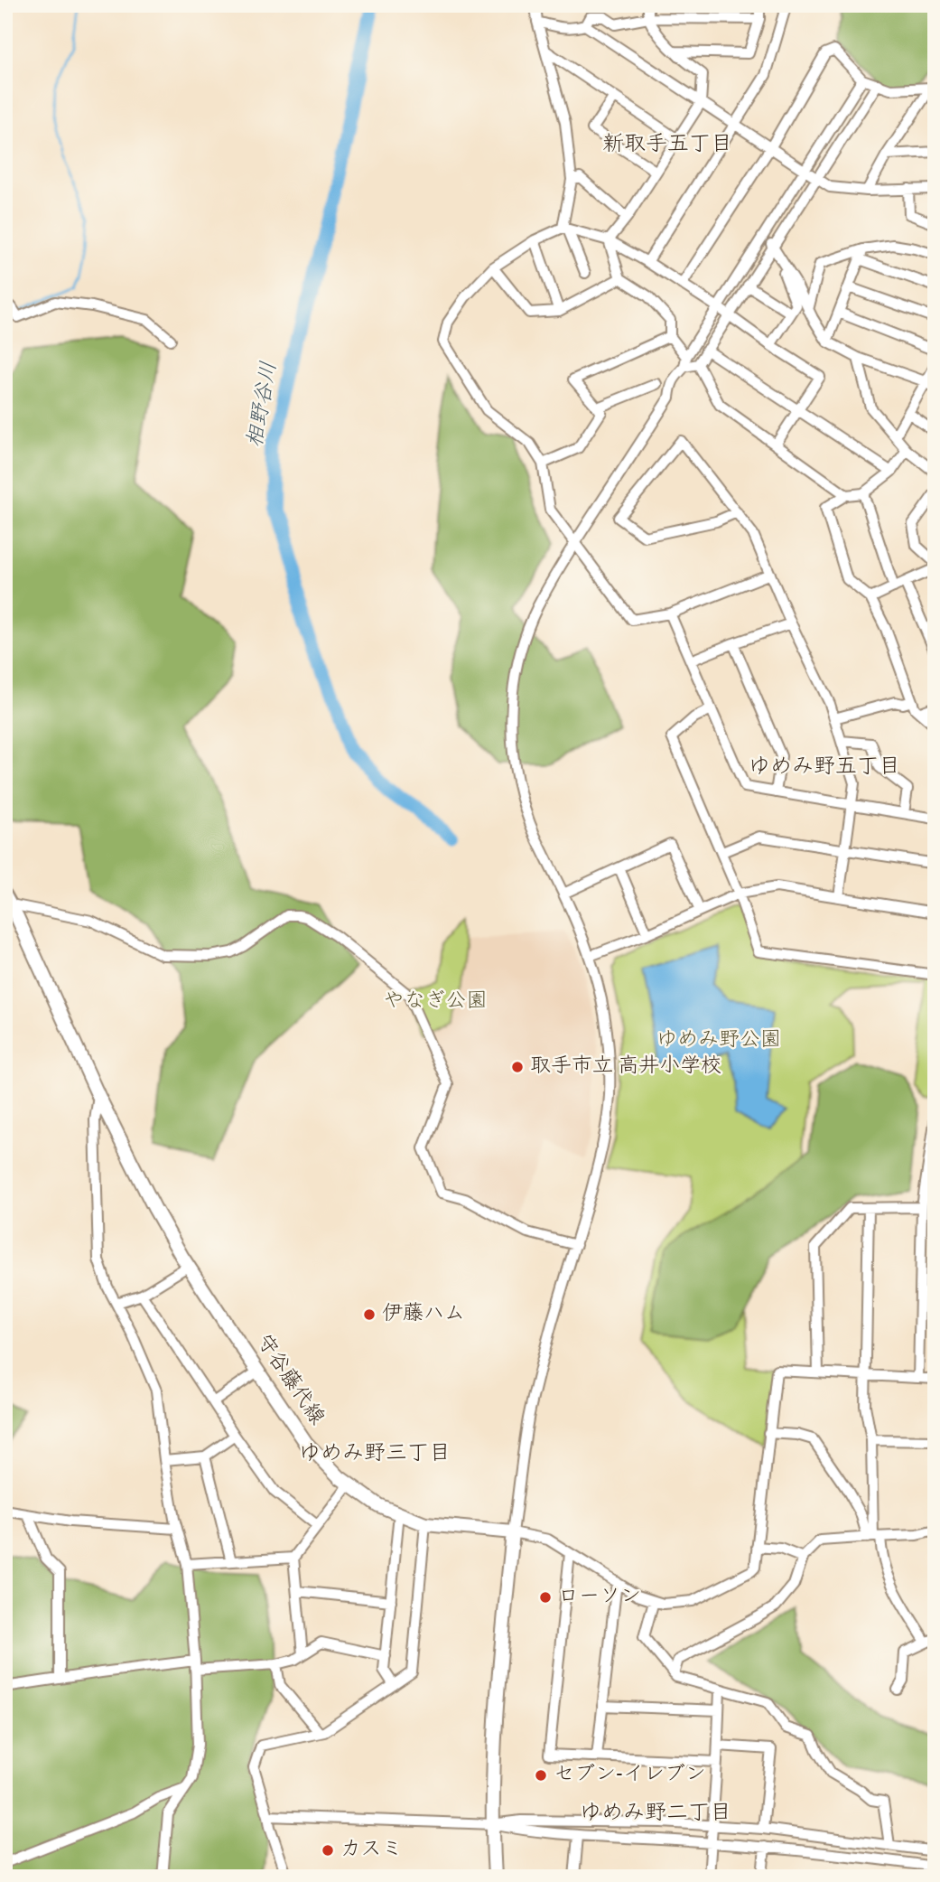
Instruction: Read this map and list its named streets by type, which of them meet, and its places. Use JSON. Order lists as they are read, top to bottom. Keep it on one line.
{"streets":{"main road":["守谷藤代線"]},"districts":["新取手五丁目","ゆめみ野五丁目","ゆめみ野三丁目","ゆめみ野二丁目"],"water":["相野谷川"],"parks":["やなぎ公園","ゆめみ野公園"],"places":["取手市立 高井小学校","伊藤ハム","ローソン","セブン-イレブン","カスミ"]}
